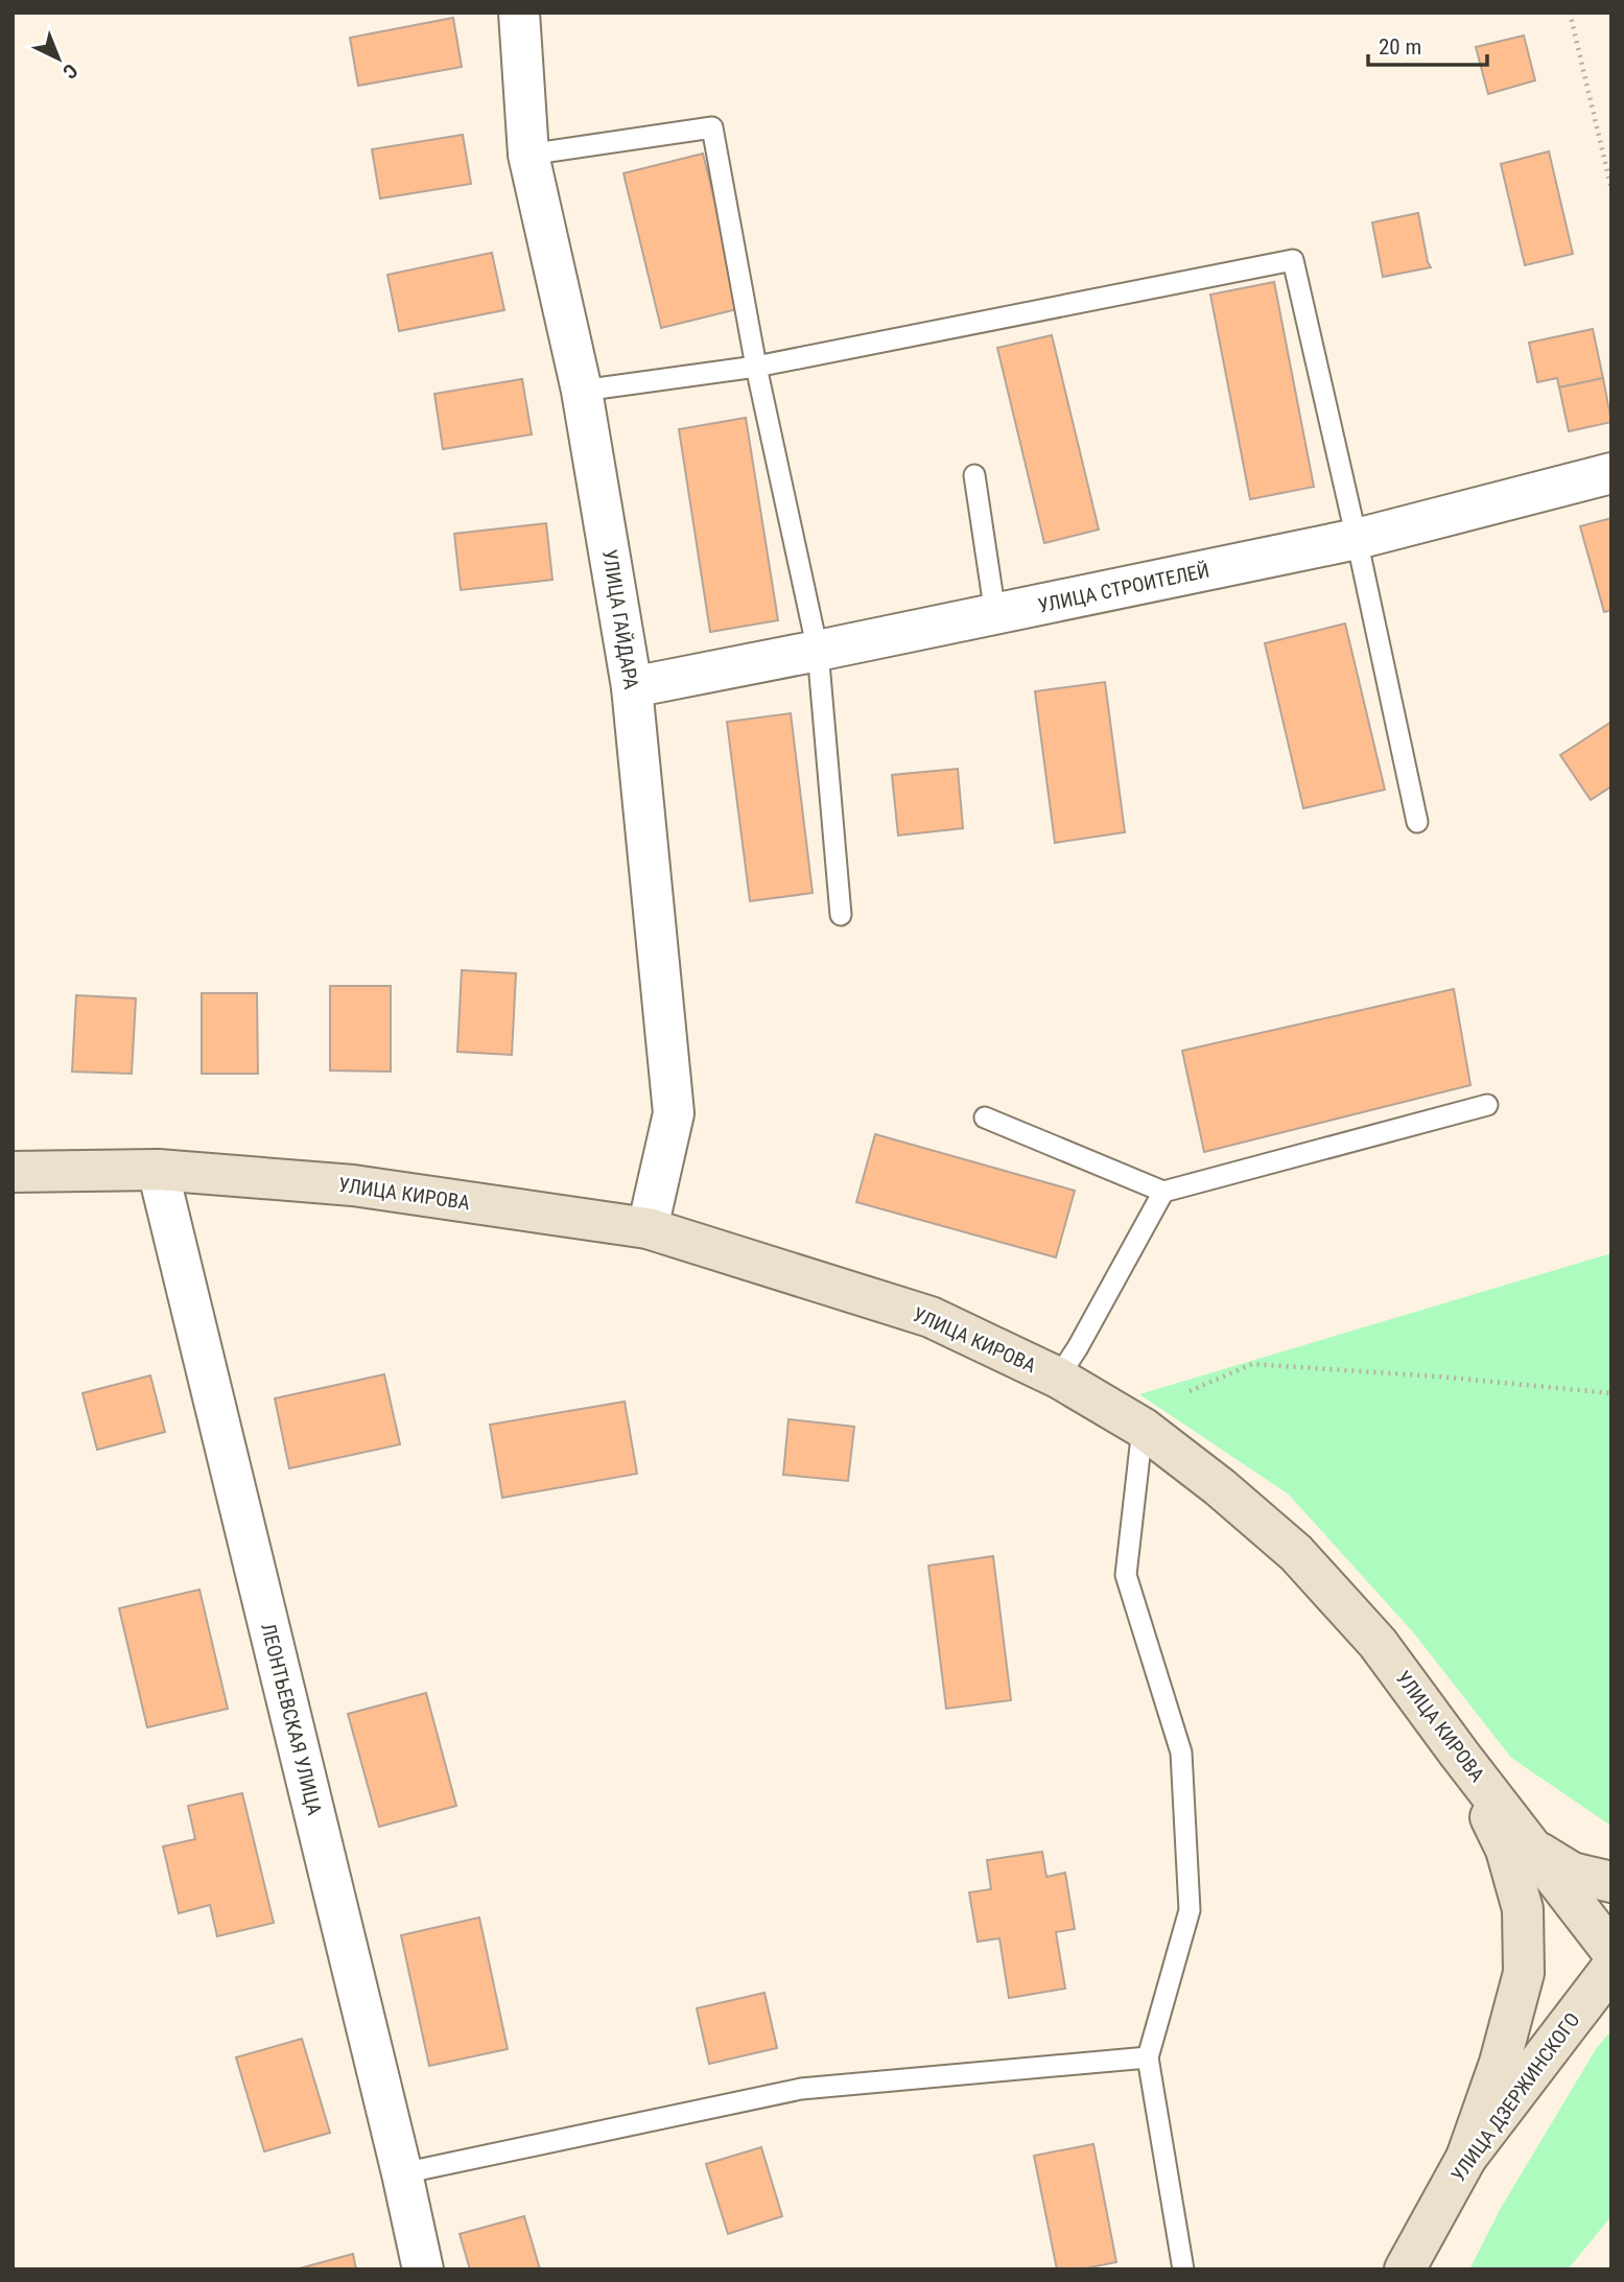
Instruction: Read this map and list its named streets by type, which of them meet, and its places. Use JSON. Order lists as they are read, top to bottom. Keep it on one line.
{"streets":{"main road":["УЛИЦА КИРОВА","УЛИЦА ДЗЕРЖИНСКОГО"],"street":["УЛИЦА СТРОИТЕЛЕЙ","УЛИЦА ГАЙДАРА","ЛЕОНТЬЕВСКАЯ УЛИЦА"]},"crossings":[["УЛИЦА СТРОИТЕЛЕЙ","УЛИЦА ГАЙДАРА"],["УЛИЦА ГАЙДАРА","УЛИЦА КИРОВА"],["УЛИЦА КИРОВА","ЛЕОНТЬЕВСКАЯ УЛИЦА"]],"scale_bar":"20 m","north":"bottom right"}
